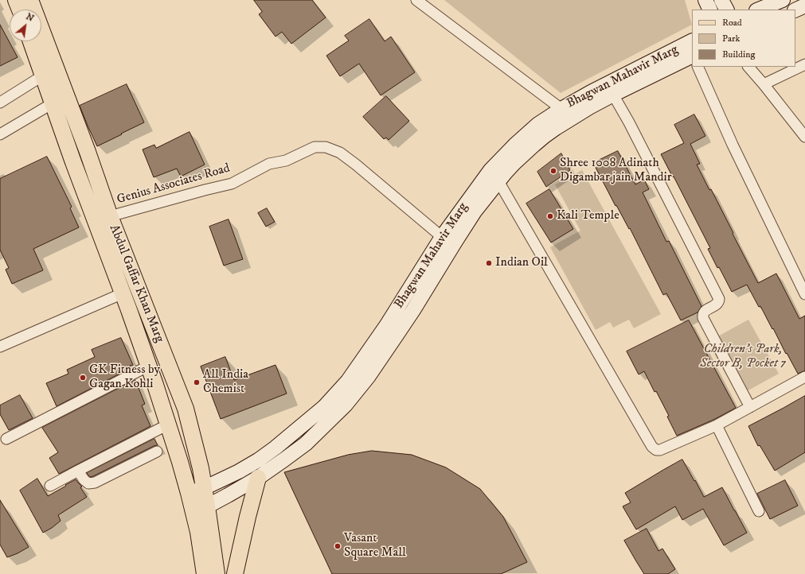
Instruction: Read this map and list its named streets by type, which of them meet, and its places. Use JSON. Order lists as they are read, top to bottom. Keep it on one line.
{"streets":{"main road":["Abdul Gaffar Khan Marg"],"street":["Bhagwan Mahavir Marg","Genius Associates Road"]},"crossings":[["Bhagwan Mahavir Marg","Genius Associates Road"],["Bhagwan Mahavir Marg","Abdul Gaffar Khan Marg"],["Genius Associates Road","Abdul Gaffar Khan Marg"]],"parks":["Children's Park, Sector B, Pocket 7"],"places":["Shree 1008 Adinath Digambar jain Mandir","Kali Temple","Indian Oil","GK Fitness by Gagan Kohli","All India Chemist","Vasant Square Mall"],"legend":["Road","Park","Building"],"north":"top right"}
